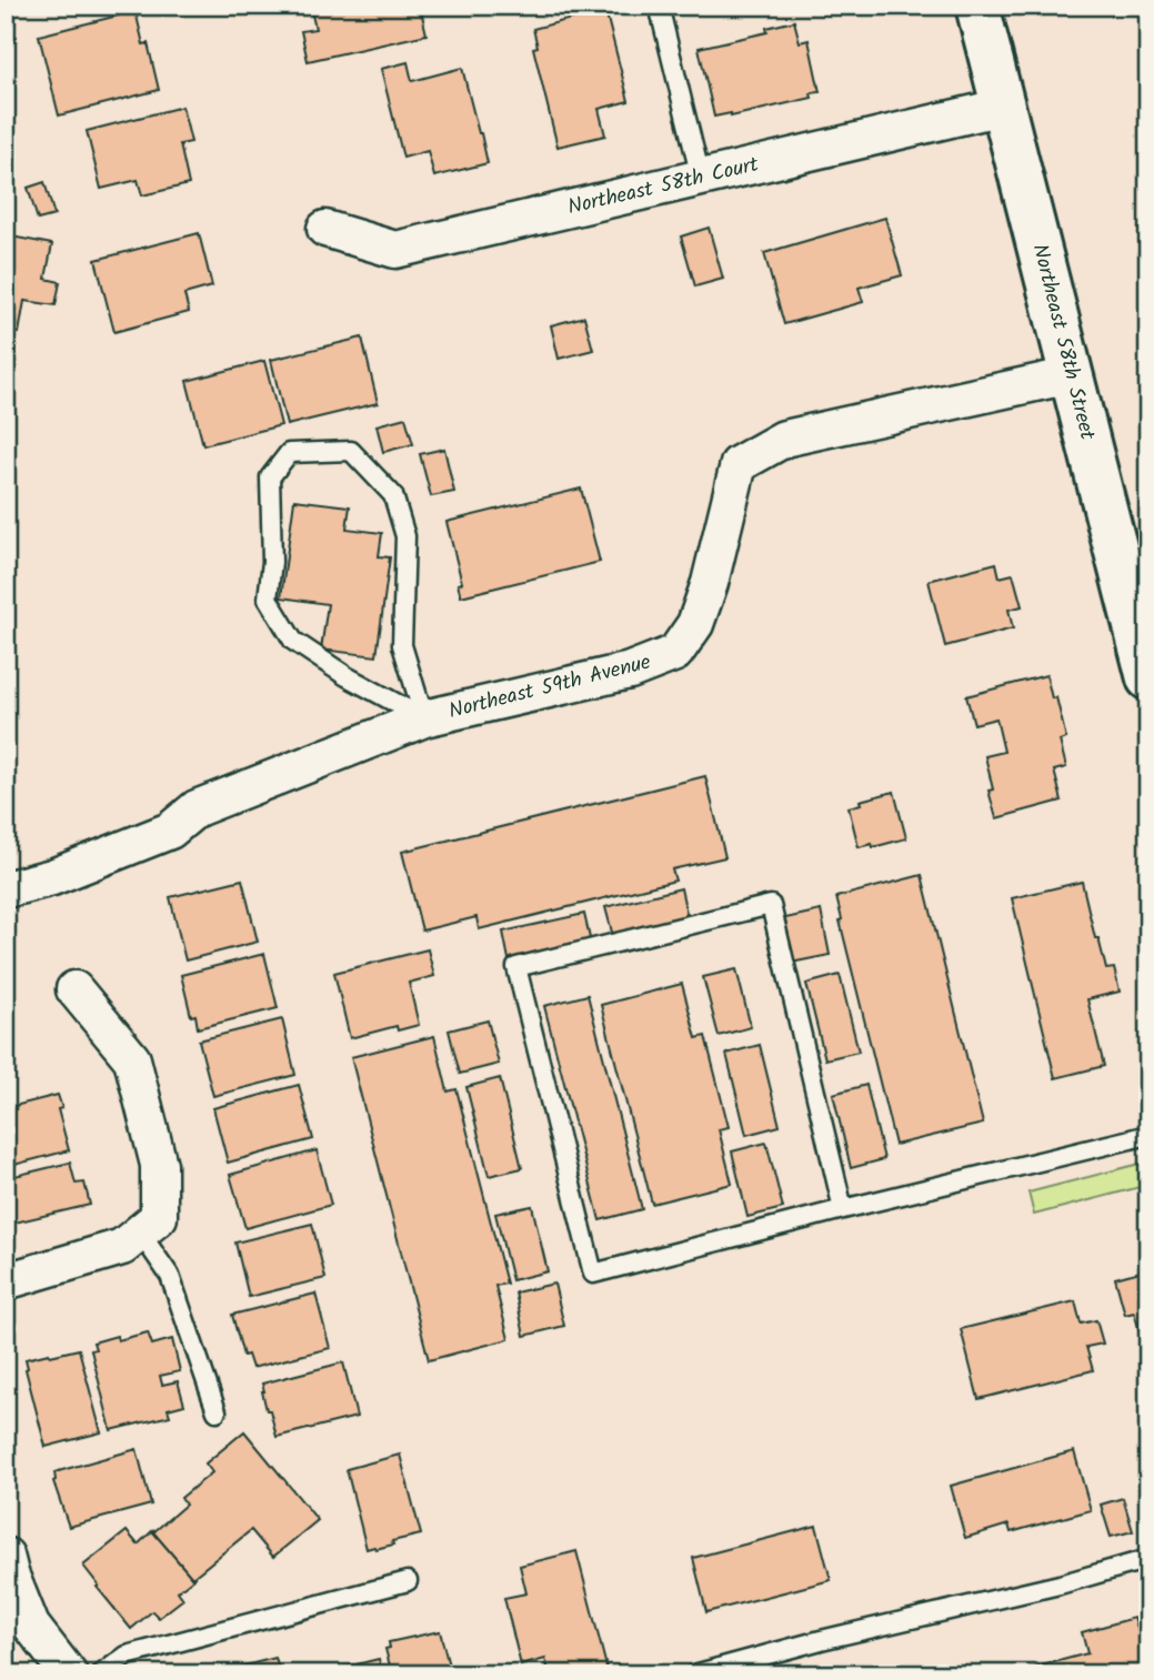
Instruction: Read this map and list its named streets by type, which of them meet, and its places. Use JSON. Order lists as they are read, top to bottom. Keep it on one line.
{"streets":{"street":["Northeast 58th Court","Northeast 58th Street","Northeast 59th Avenue"]},"crossings":[["Northeast 58th Court","Northeast 58th Street"],["Northeast 58th Street","Northeast 59th Avenue"]]}
